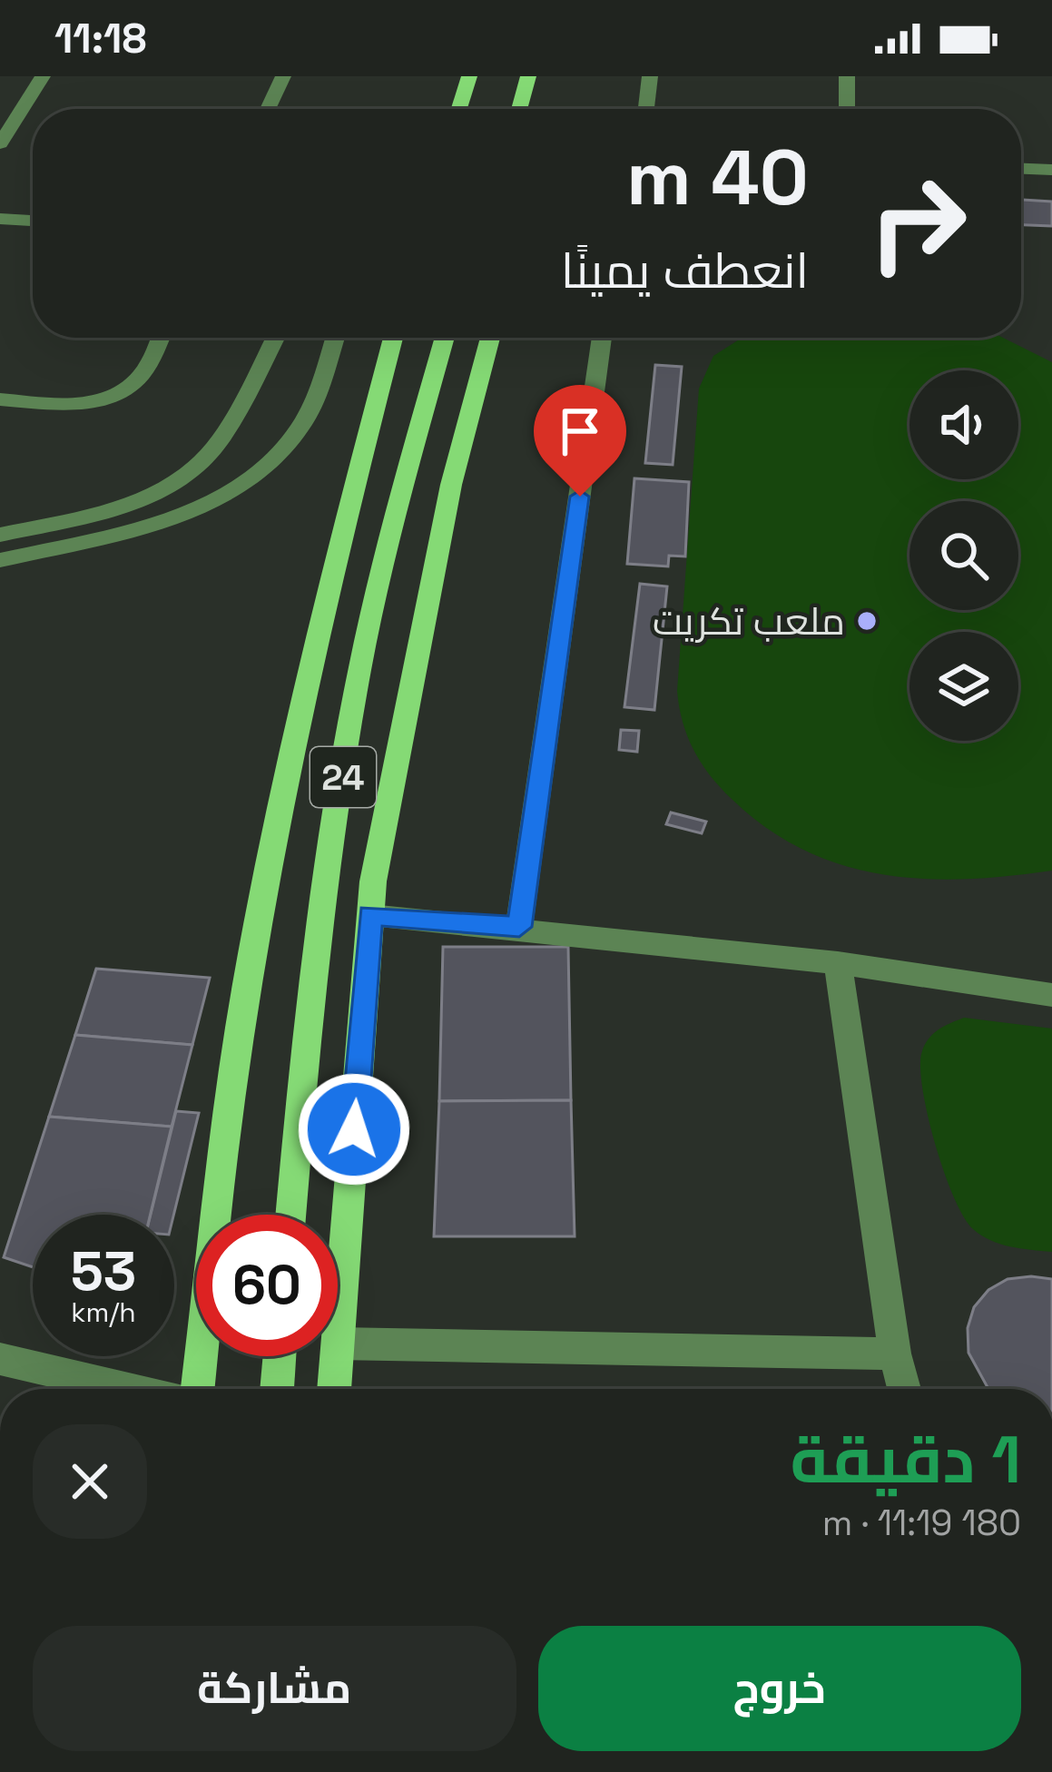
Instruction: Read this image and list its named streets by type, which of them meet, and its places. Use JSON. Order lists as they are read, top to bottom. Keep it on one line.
{"streets":{"main road":["24"]},"places":["ملعب تكريت"],"page":{"status":"11:18","turn":["40 m","انعطف يمينًا"],"speed":"53 km/h","limit":"60","heading":["1 دقيقة","180 m · 11:19"],"buttons":["خروج","مشاركة"]}}
